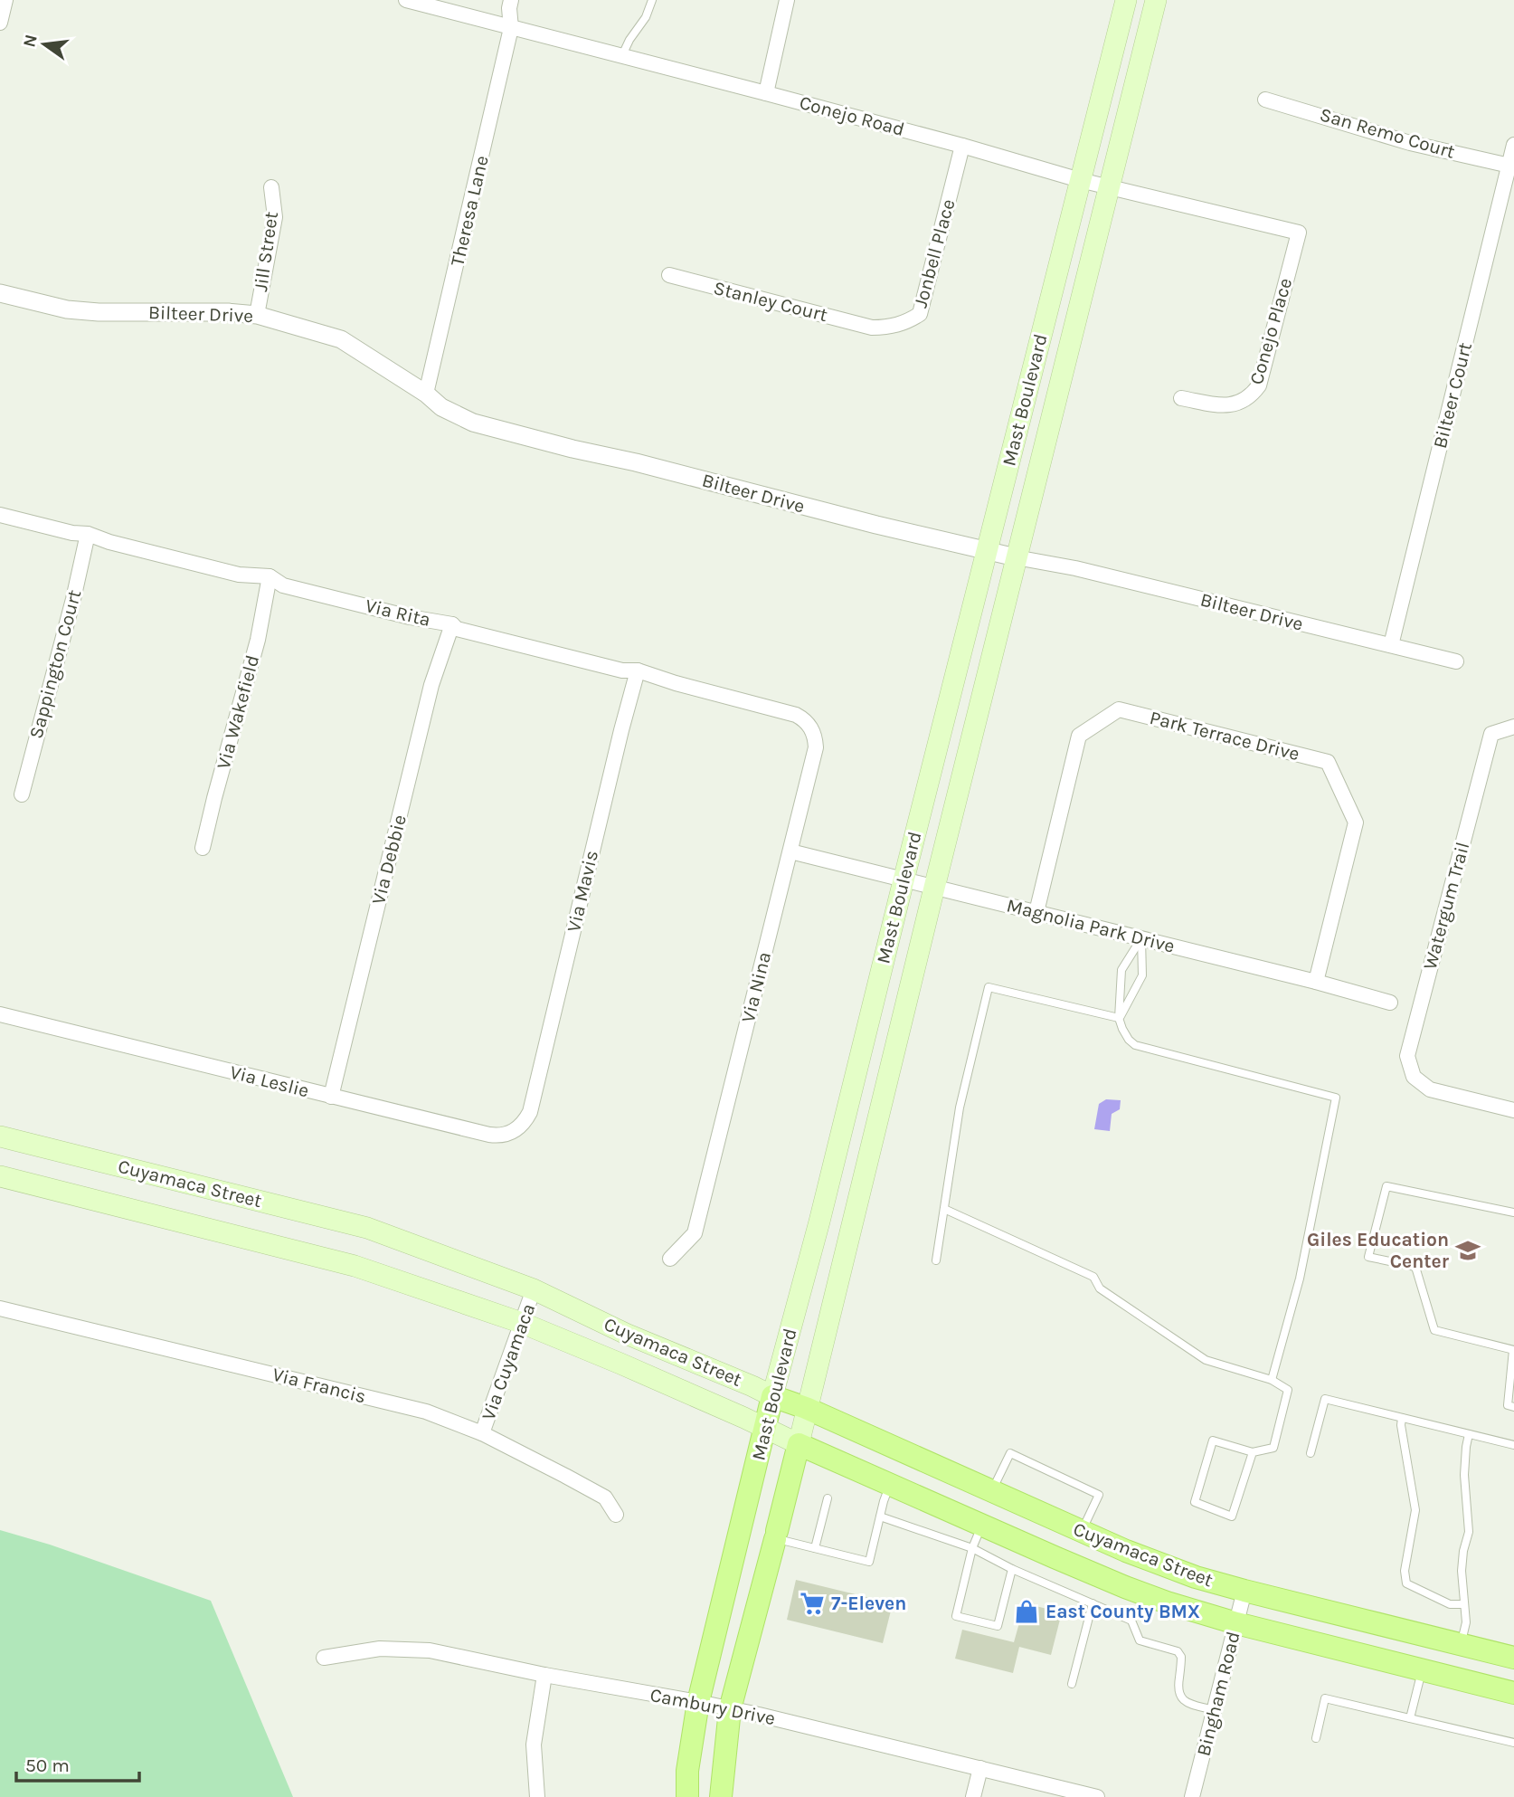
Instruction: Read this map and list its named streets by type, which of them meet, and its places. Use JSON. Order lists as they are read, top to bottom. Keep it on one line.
{"streets":{"main road":["Mast Boulevard","Cuyamaca Street"],"street":["Conejo Road","San Remo Court","Theresa Lane","Jill Street","Jonbell Place","Stanley Court","Bilteer Drive","Conejo Place","Bilteer Court","Via Rita","Sappington Court","Via Wakefield","Park Terrace Drive","Via Debbie","Via Mavis","Watergum Trail","Magnolia Park Drive","Via Nina","Via Leslie","Via Cuyamaca","Via Francis","Bingham Road","Cambury Drive"]},"crossings":[["Conejo Road","Theresa Lane"],["Conejo Road","Jonbell Place"],["Conejo Road","Conejo Place"],["Conejo Road","Mast Boulevard"],["San Remo Court","Bilteer Court"],["Theresa Lane","Bilteer Drive"],["Jill Street","Bilteer Drive"],["Jonbell Place","Stanley Court"],["Bilteer Drive","Bilteer Court"],["Bilteer Drive","Mast Boulevard"],["Mast Boulevard","Magnolia Park Drive"],["Mast Boulevard","Cuyamaca Street"],["Mast Boulevard","Cambury Drive"],["Via Rita","Sappington Court"],["Via Rita","Via Wakefield"],["Via Rita","Via Debbie"],["Via Rita","Via Mavis"],["Via Rita","Via Nina"],["Park Terrace Drive","Magnolia Park Drive"],["Via Debbie","Via Leslie"],["Via Mavis","Via Leslie"],["Magnolia Park Drive","Via Nina"],["Cuyamaca Street","Via Cuyamaca"],["Cuyamaca Street","Bingham Road"],["Via Cuyamaca","Via Francis"]],"places":{"school or university":["Giles Education Center"],"supermarket":["7-Eleven"],"shop":["East County BMX"]},"scale_bar":"50 m","north":"left"}
